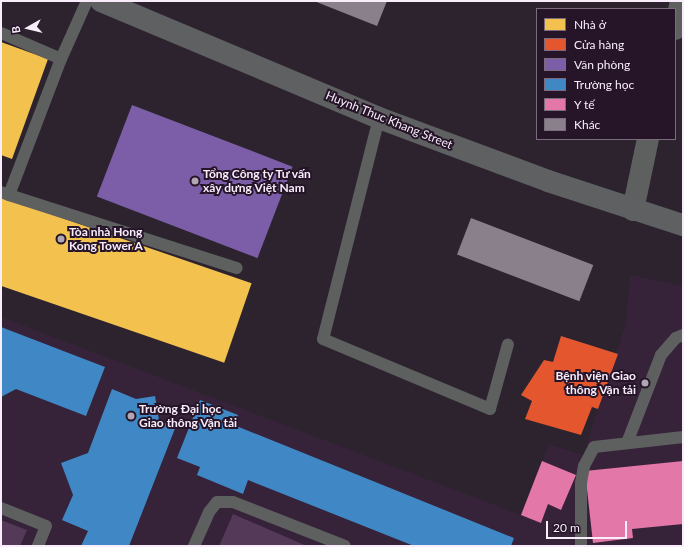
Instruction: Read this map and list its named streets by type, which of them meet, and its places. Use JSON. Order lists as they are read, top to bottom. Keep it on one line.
{"streets":{"main road":["Huynh Thuc Khang Street"]},"places":["Tổng Công ty Tư vấn xây dựng Việt Nam","Tòa nhà Hong Kong Tower A","Bệnh viện Giao thông Vận tải","Trường Đại học Giao thông Vận tải"],"legend":["Nhà ở","Cửa hàng","Văn phòng","Trường học","Y tế","Khác"],"scale_bar":"20 m","north":"left"}
